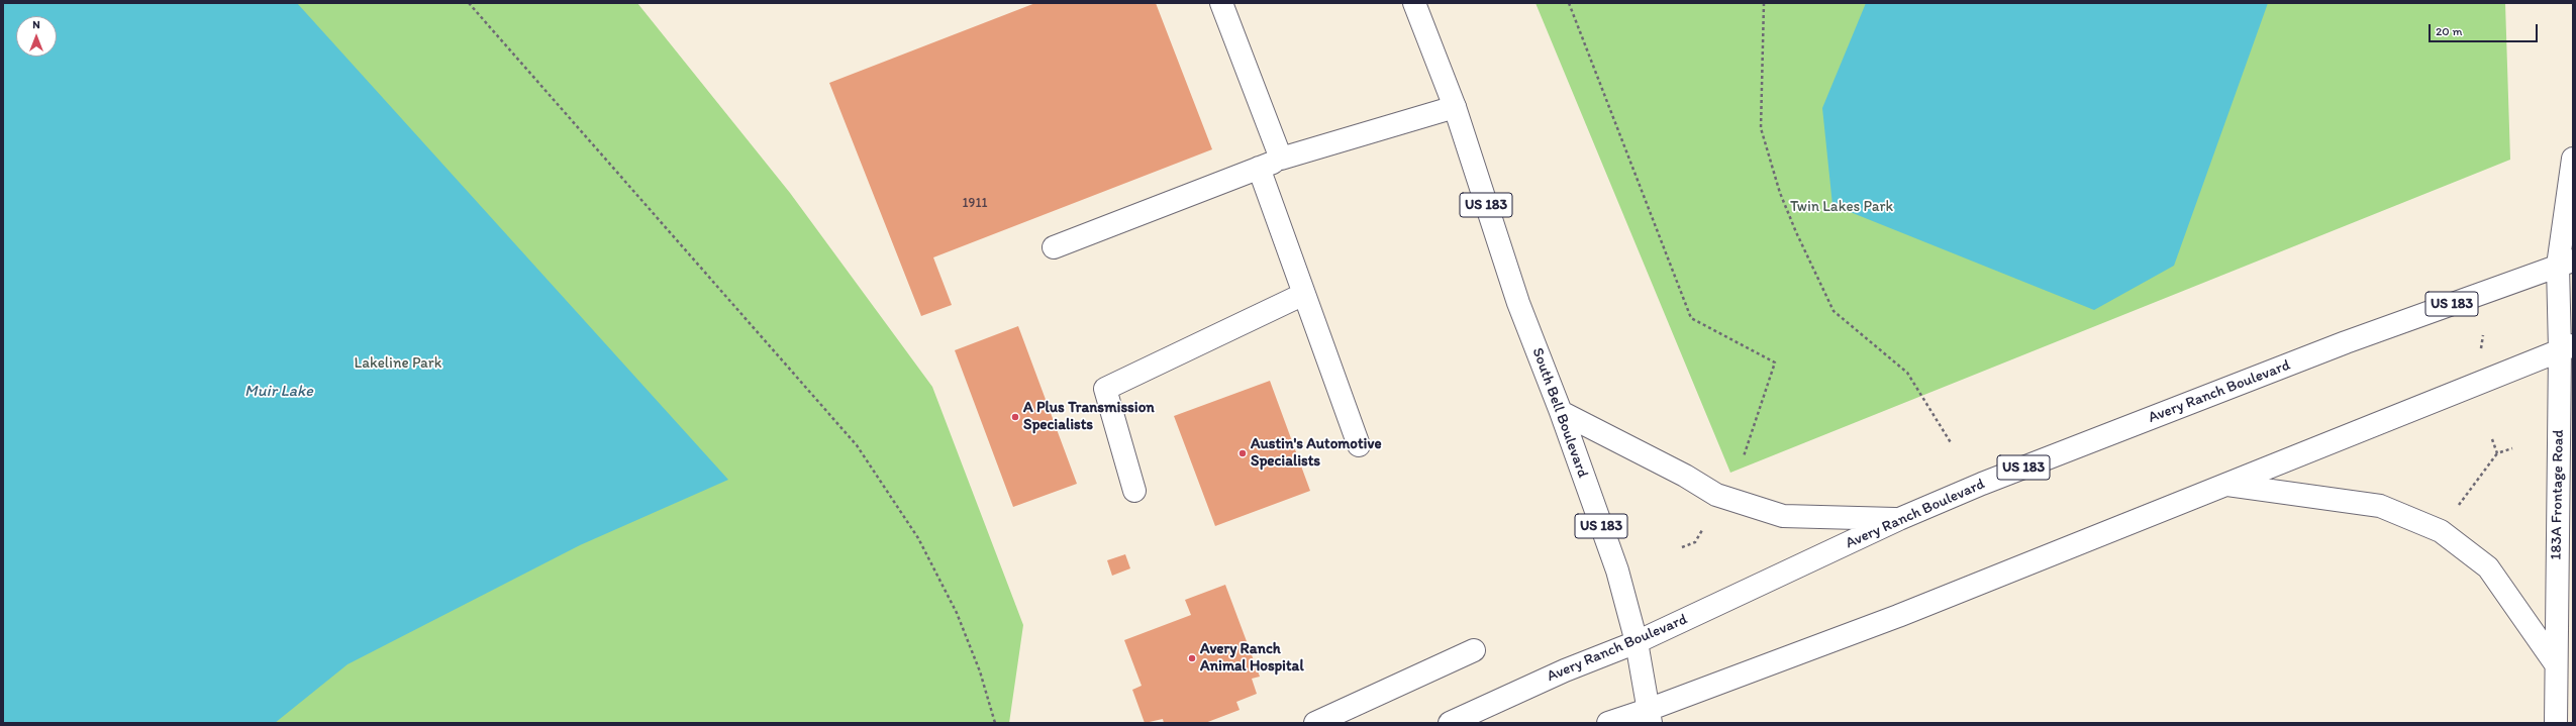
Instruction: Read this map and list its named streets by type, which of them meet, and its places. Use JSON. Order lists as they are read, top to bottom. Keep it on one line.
{"streets":{"main road":["US 183","Avery Ranch Boulevard","South Bell Boulevard","183A Frontage Road"]},"crossings":[["US 183","South Bell Boulevard"],["Avery Ranch Boulevard","South Bell Boulevard"],["Avery Ranch Boulevard","183A Frontage Road"]],"water":["Muir Lake"],"parks":["Twin Lakes Park","Lakeline Park"],"places":["A Plus Transmission Specialists","Austin's Automotive Specialists","Avery Ranch Animal Hospital"],"house_numbers":["1911"],"scale_bar":"20 m","north":"top"}
